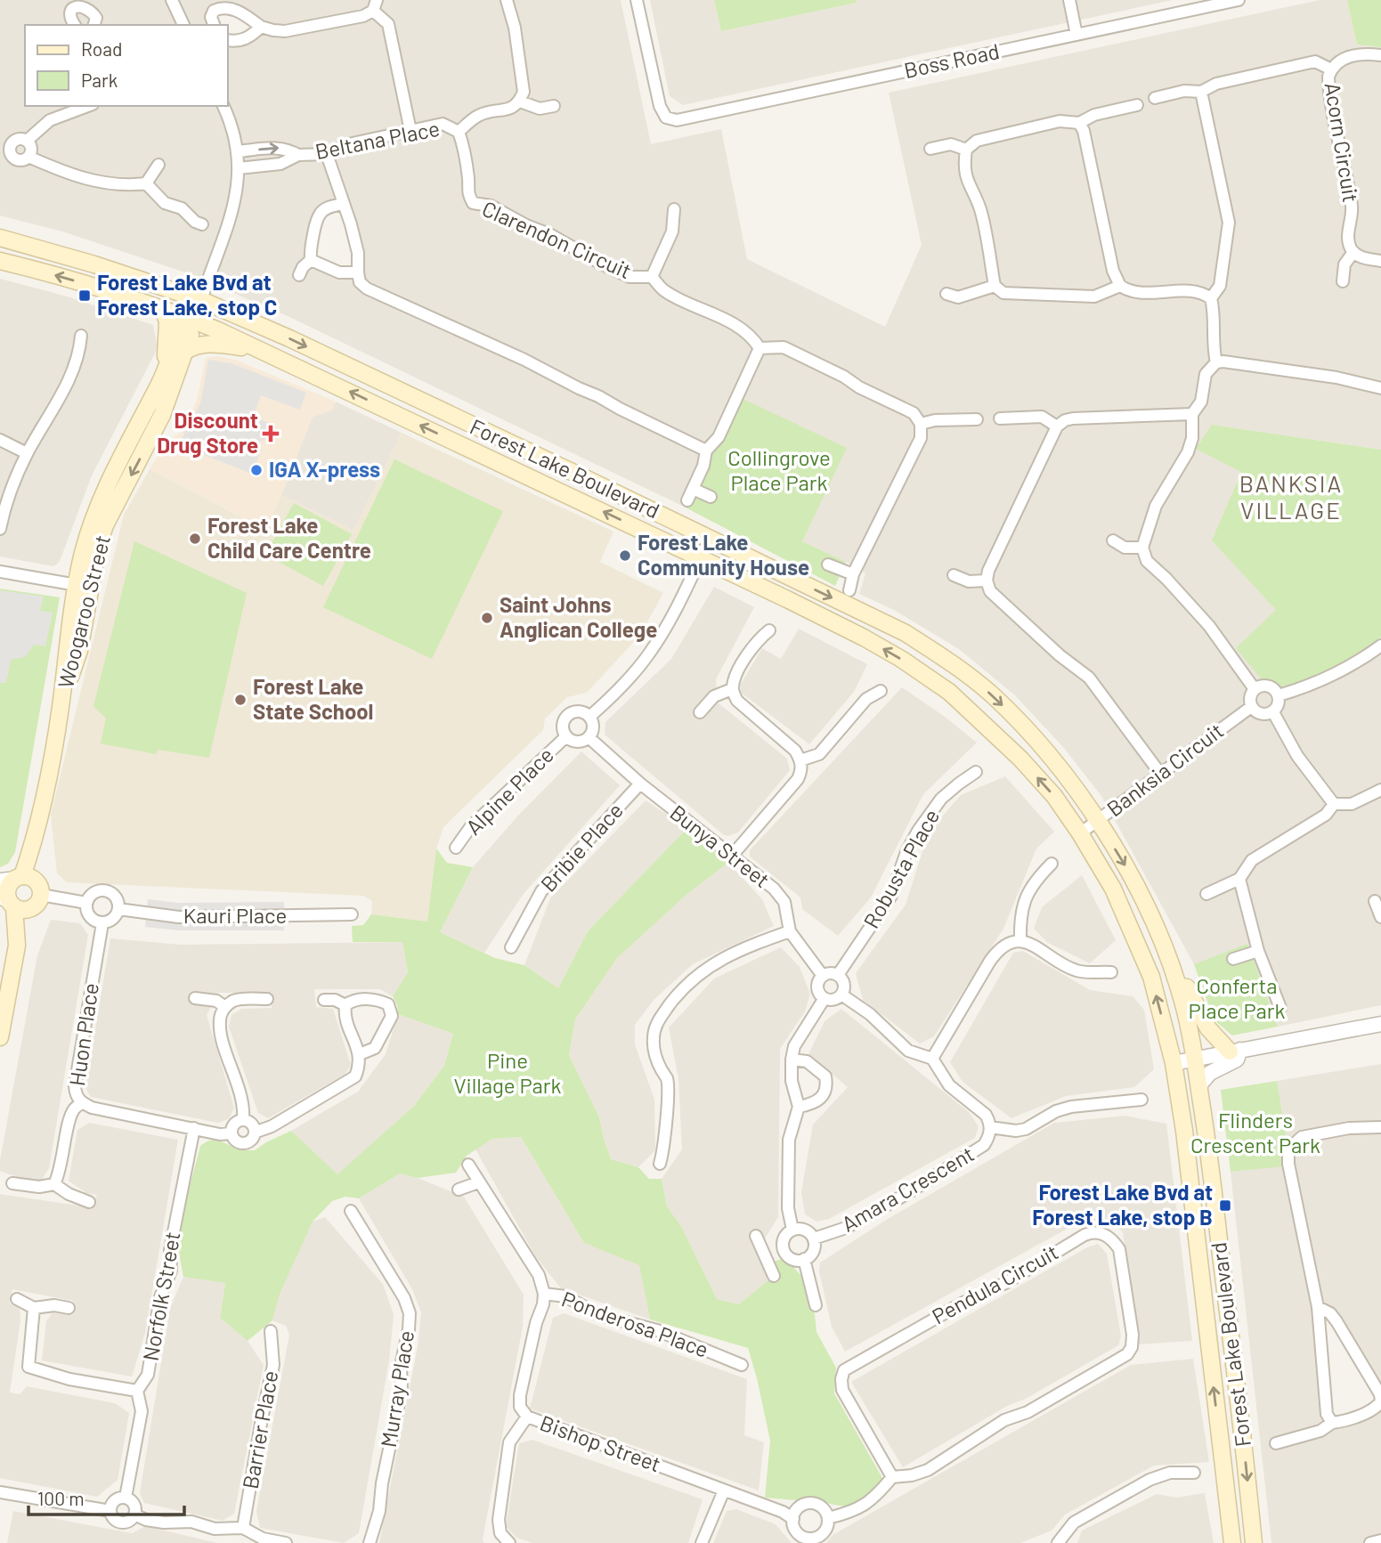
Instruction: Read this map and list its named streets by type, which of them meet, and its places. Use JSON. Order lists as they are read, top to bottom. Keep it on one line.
{"streets":{"main road":["Forest Lake Boulevard","Woogaroo Street"],"street":["Boss Road","Beltana Place","Acorn Circuit","Clarendon Circuit","Banksia Circuit","Alpine Place","Bunya Street","Bribie Place","Robusta Place","Kauri Place","Huon Place","Amara Crescent","Pendula Circuit","Norfolk Street","Ponderosa Place","Murray Place","Barrier Place","Bishop Street"]},"crossings":[["Beltana Place","Clarendon Circuit"],["Forest Lake Boulevard","Woogaroo Street"],["Forest Lake Boulevard","Banksia Circuit"],["Alpine Place","Bunya Street"],["Bunya Street","Bribie Place"],["Bunya Street","Robusta Place"],["Kauri Place","Huon Place"],["Huon Place","Norfolk Street"],["Ponderosa Place","Bishop Street"]],"districts":["BANKSIA VILLAGE"],"parks":["Collingrove Place Park","Conferta Place Park","Pine Village Park","Flinders Crescent Park"],"places":{"transit":["Forest Lake Bvd at Forest Lake, stop C","Forest Lake Bvd at Forest Lake, stop B"],"health":["Discount Drug Store"],"other":["IGA X-press","Forest Lake Child Care Centre","Forest Lake Community House","Saint Johns Anglican College","Forest Lake State School"]},"legend":["Road","Park"],"scale_bar":"100 m"}
